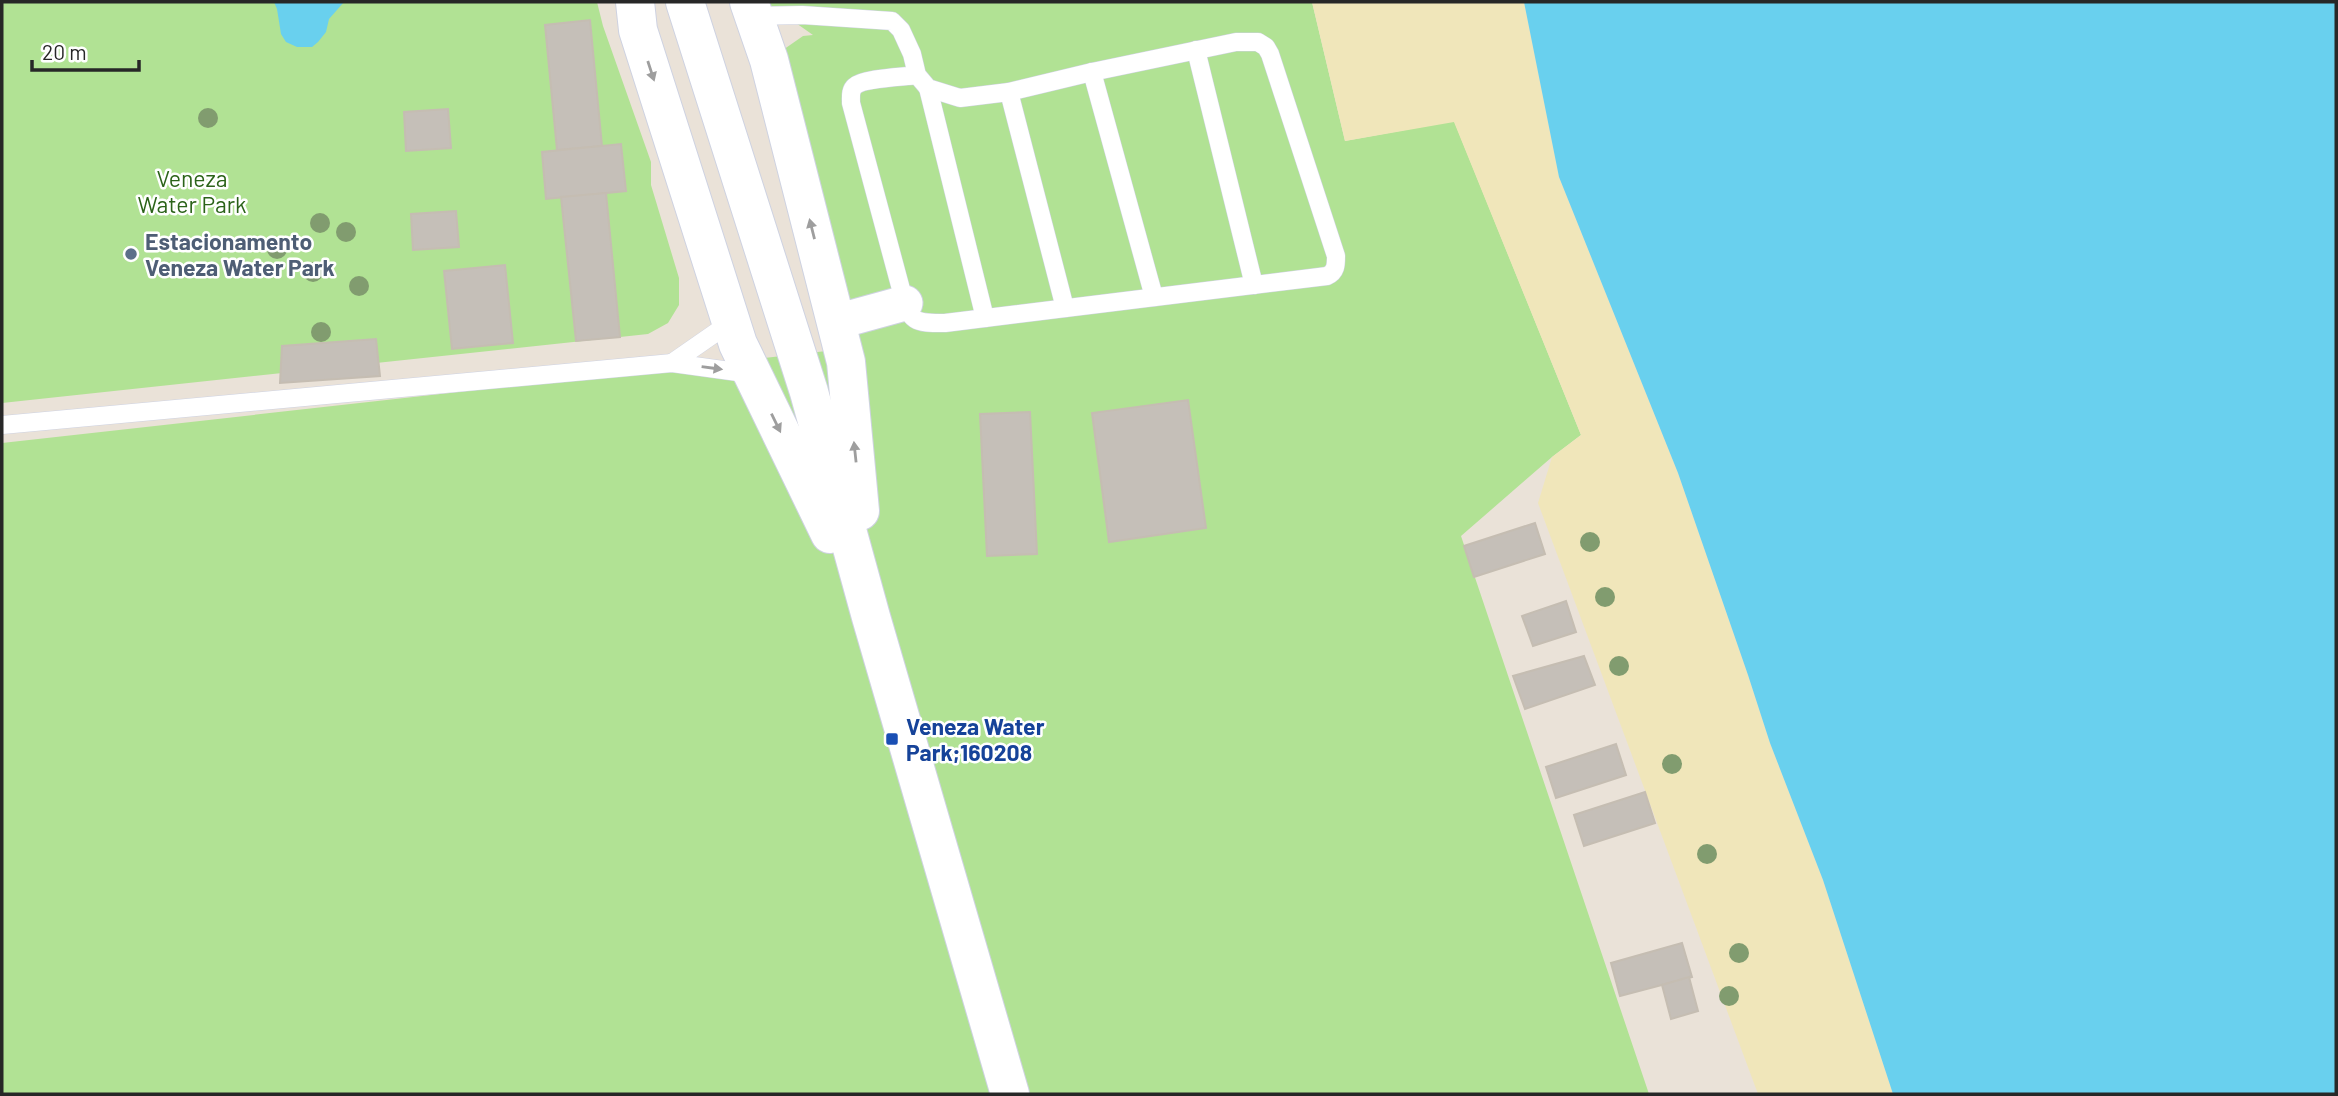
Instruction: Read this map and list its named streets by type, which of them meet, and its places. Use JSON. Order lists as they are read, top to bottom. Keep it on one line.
{"parks":["Veneza Water Park"],"places":{"other":["Estacionamento Veneza Water Park"],"transit":["Veneza Water Park;160208"]},"scale_bar":"20 m"}
